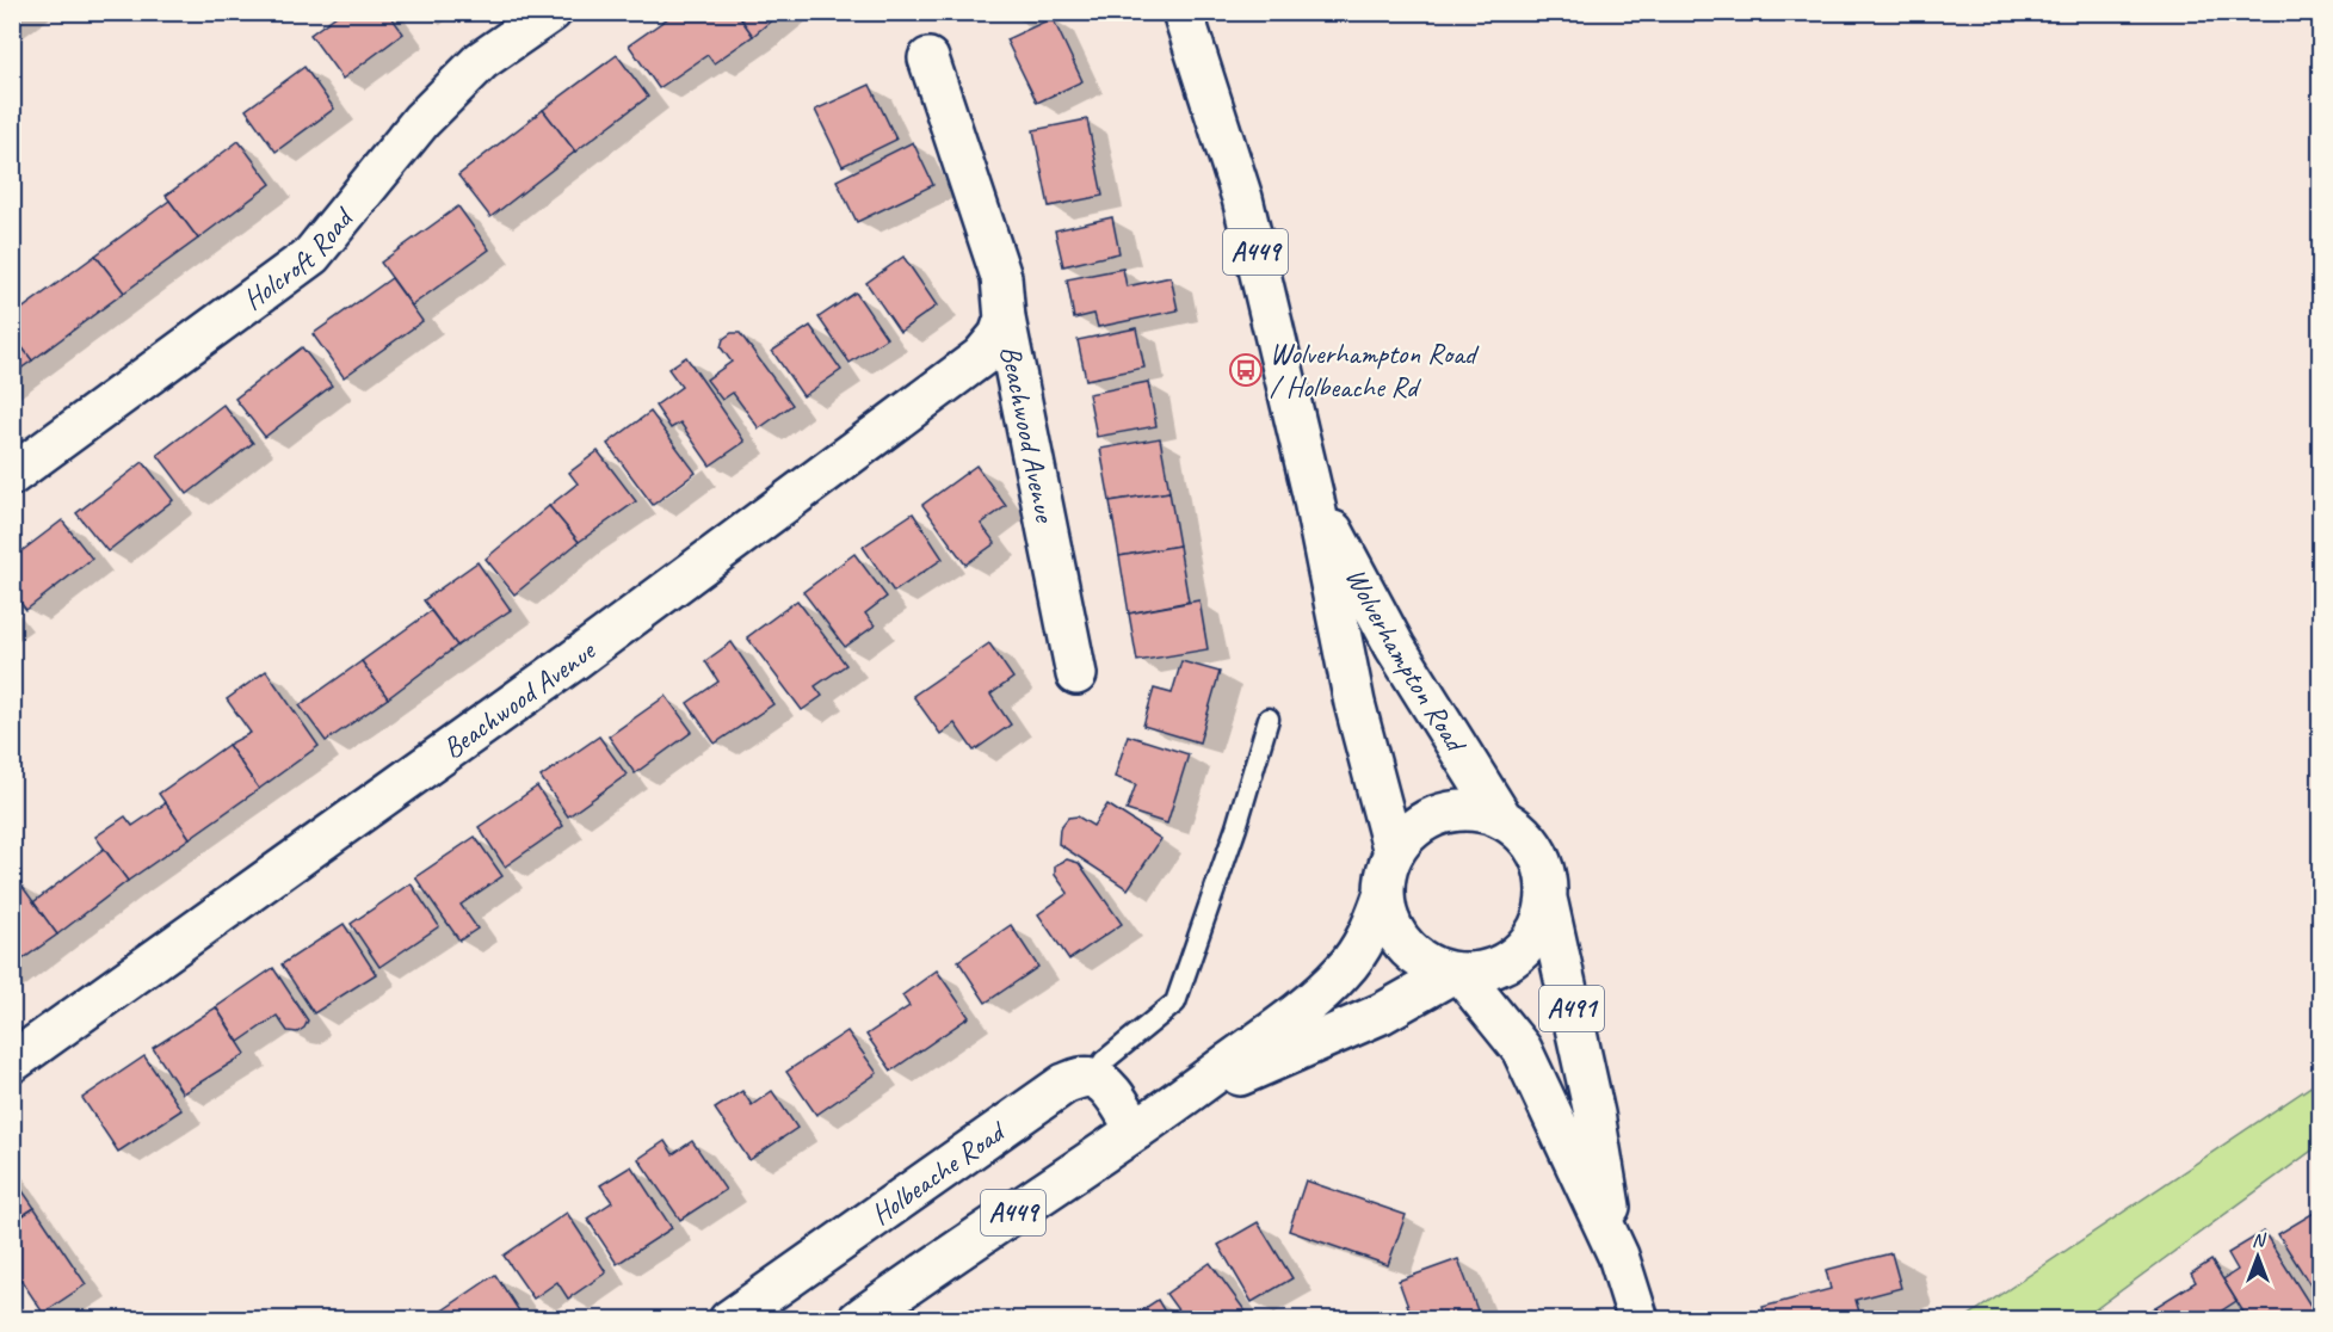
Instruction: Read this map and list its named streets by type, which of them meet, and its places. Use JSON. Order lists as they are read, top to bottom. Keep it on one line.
{"streets":{"main road":["A449","Holcroft Road","Beachwood Avenue","Wolverhampton Road","A491","Holbeache Road"]},"crossings":[["A449","Wolverhampton Road"],["A449","A491"],["Wolverhampton Road","A491"]],"places":{"bus stop":["Wolverhampton Road / Holbeache Rd"]},"north":"top"}
